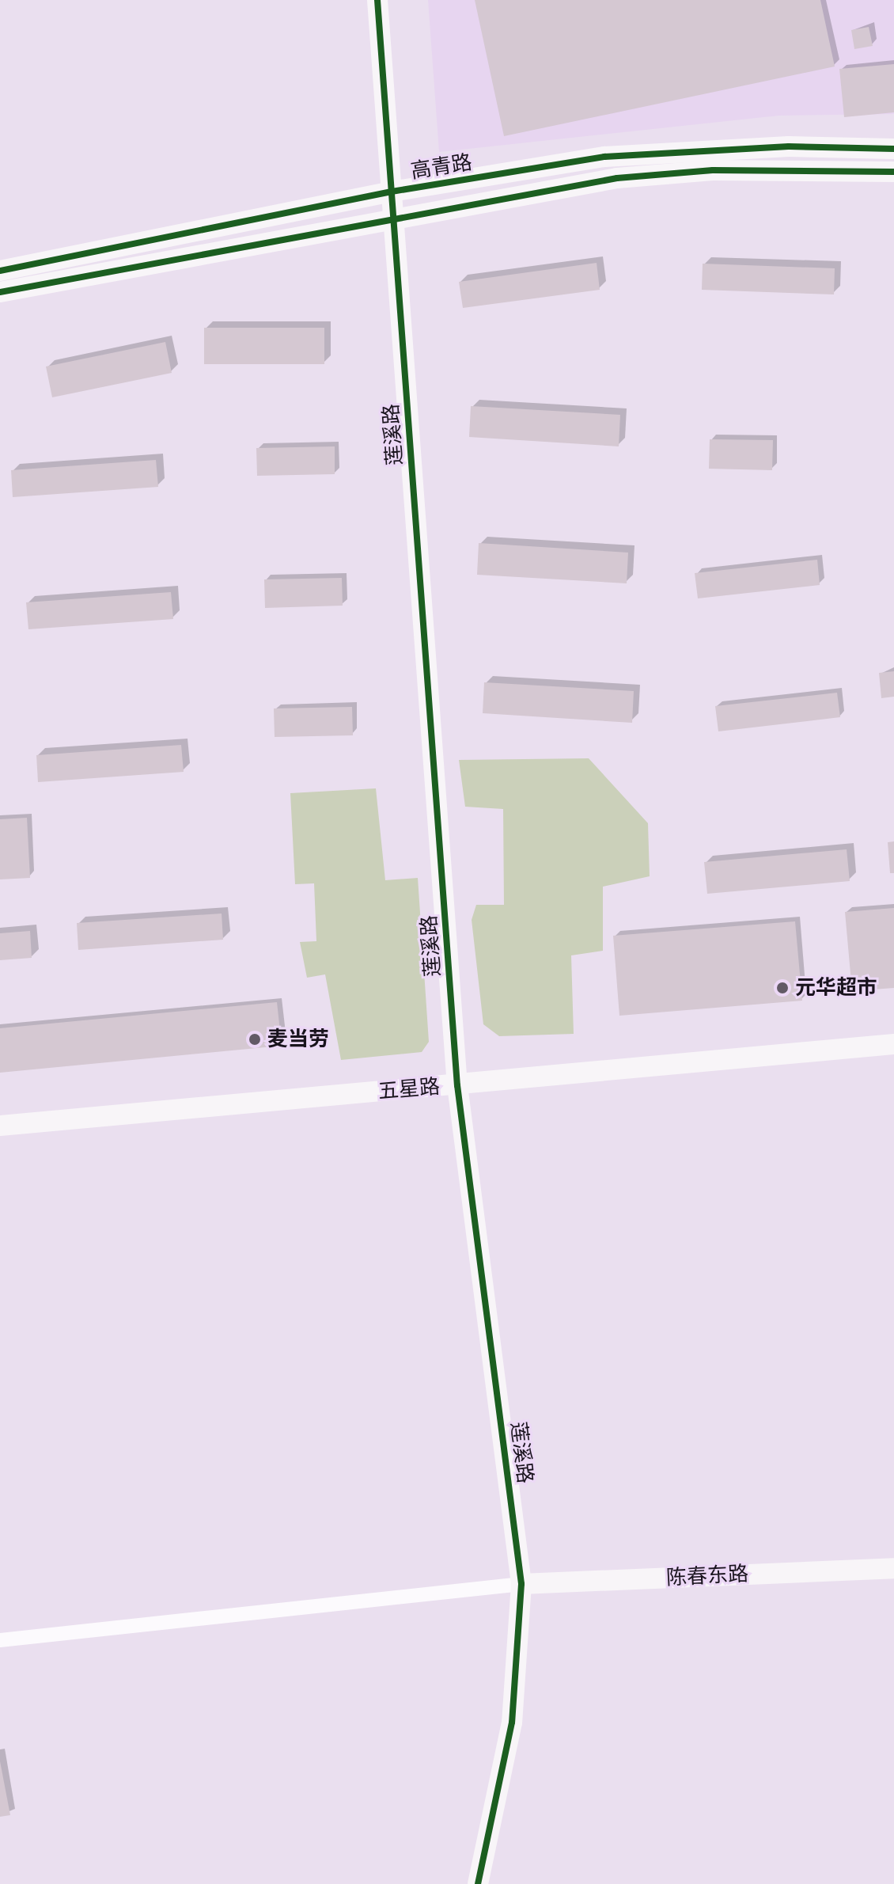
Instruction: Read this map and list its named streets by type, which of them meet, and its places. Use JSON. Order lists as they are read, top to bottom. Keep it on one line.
{"streets":{"street":["高青路","莲溪路","五星路","陈春东路"]},"crossings":[["高青路","莲溪路"],["莲溪路","五星路"],["莲溪路","陈春东路"]],"places":["元华超市","麦当劳"]}
